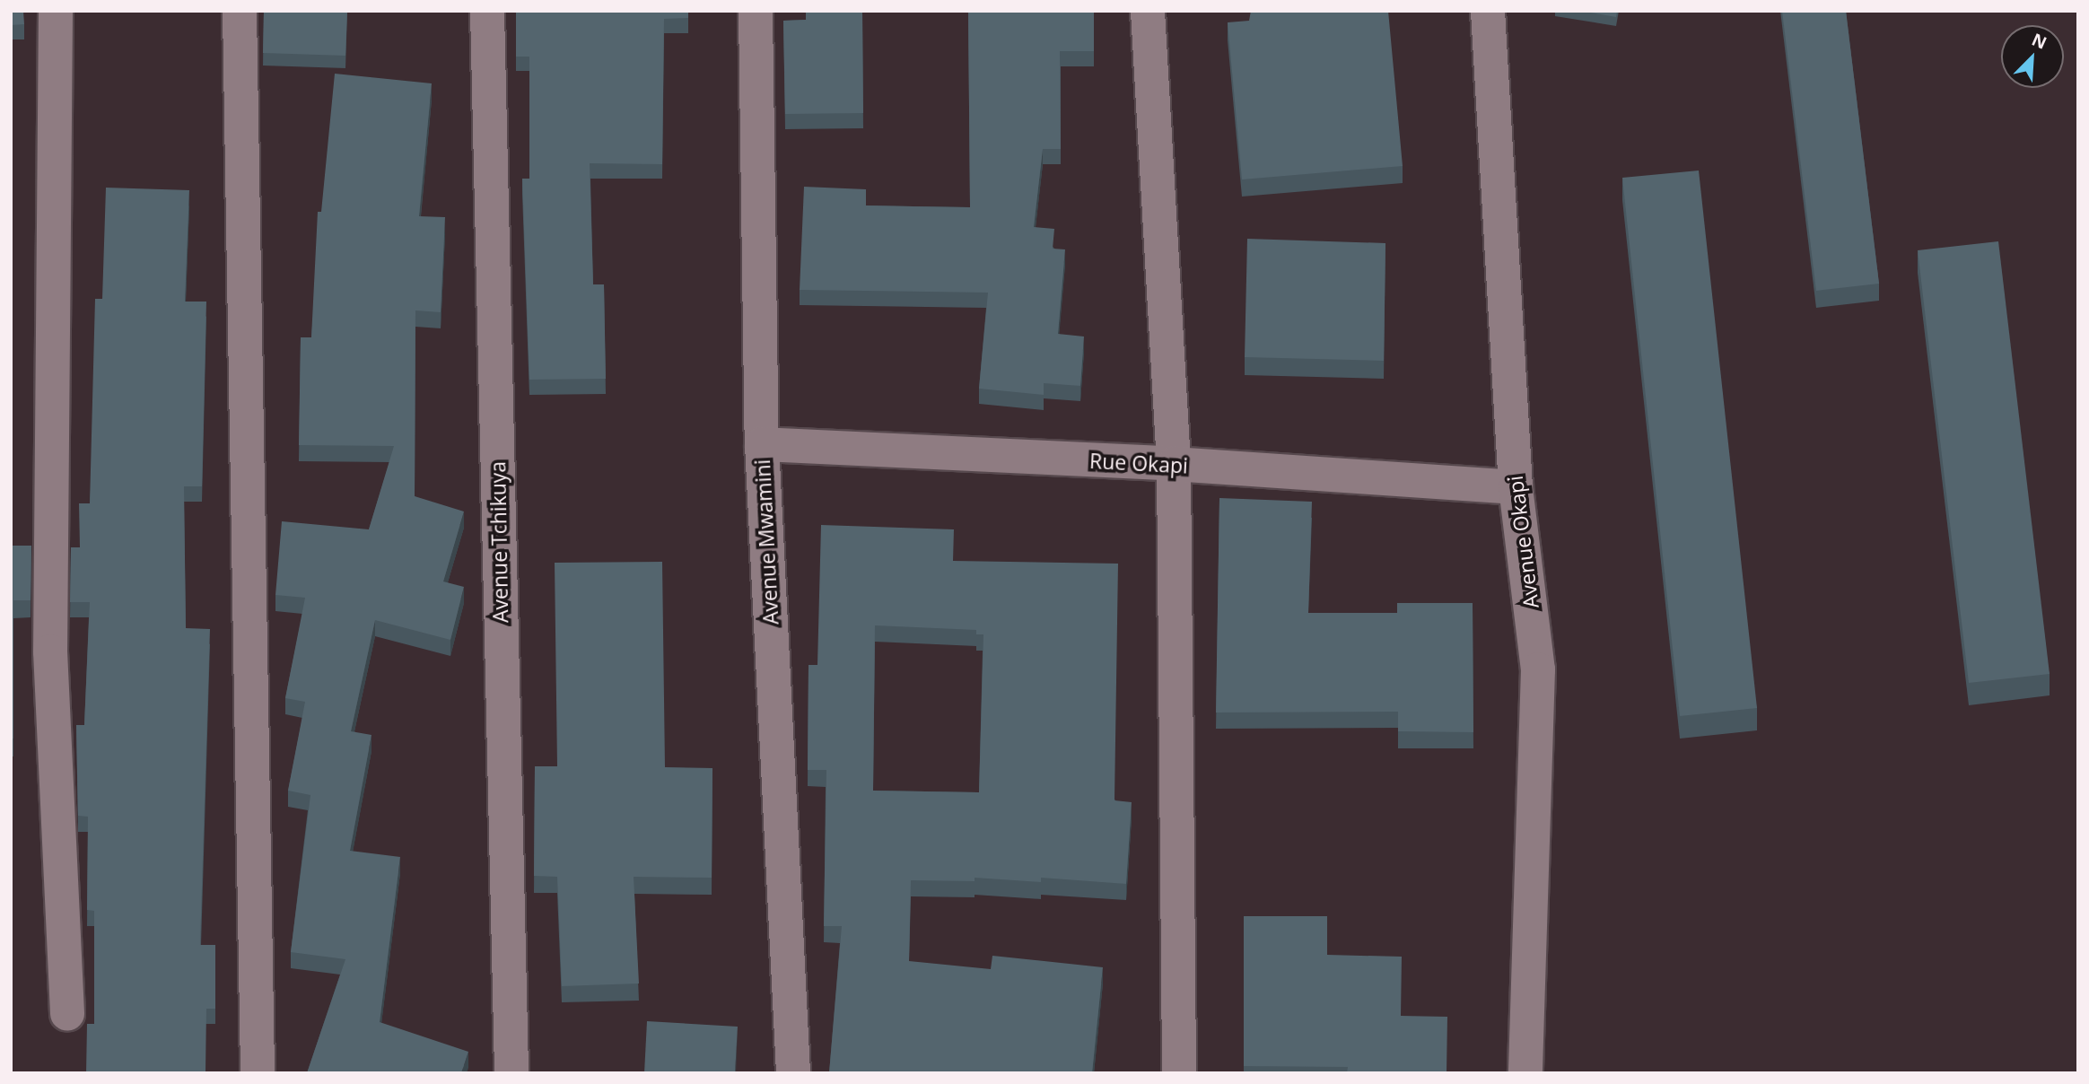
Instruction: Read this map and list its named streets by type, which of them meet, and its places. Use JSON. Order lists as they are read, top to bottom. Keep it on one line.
{"streets":{"street":["Rue Okapi","Avenue Tchikuya","Avenue Mwamini","Avenue Okapi"]},"crossings":[["Rue Okapi","Avenue Mwamini"],["Rue Okapi","Avenue Okapi"]],"north":"top right"}
